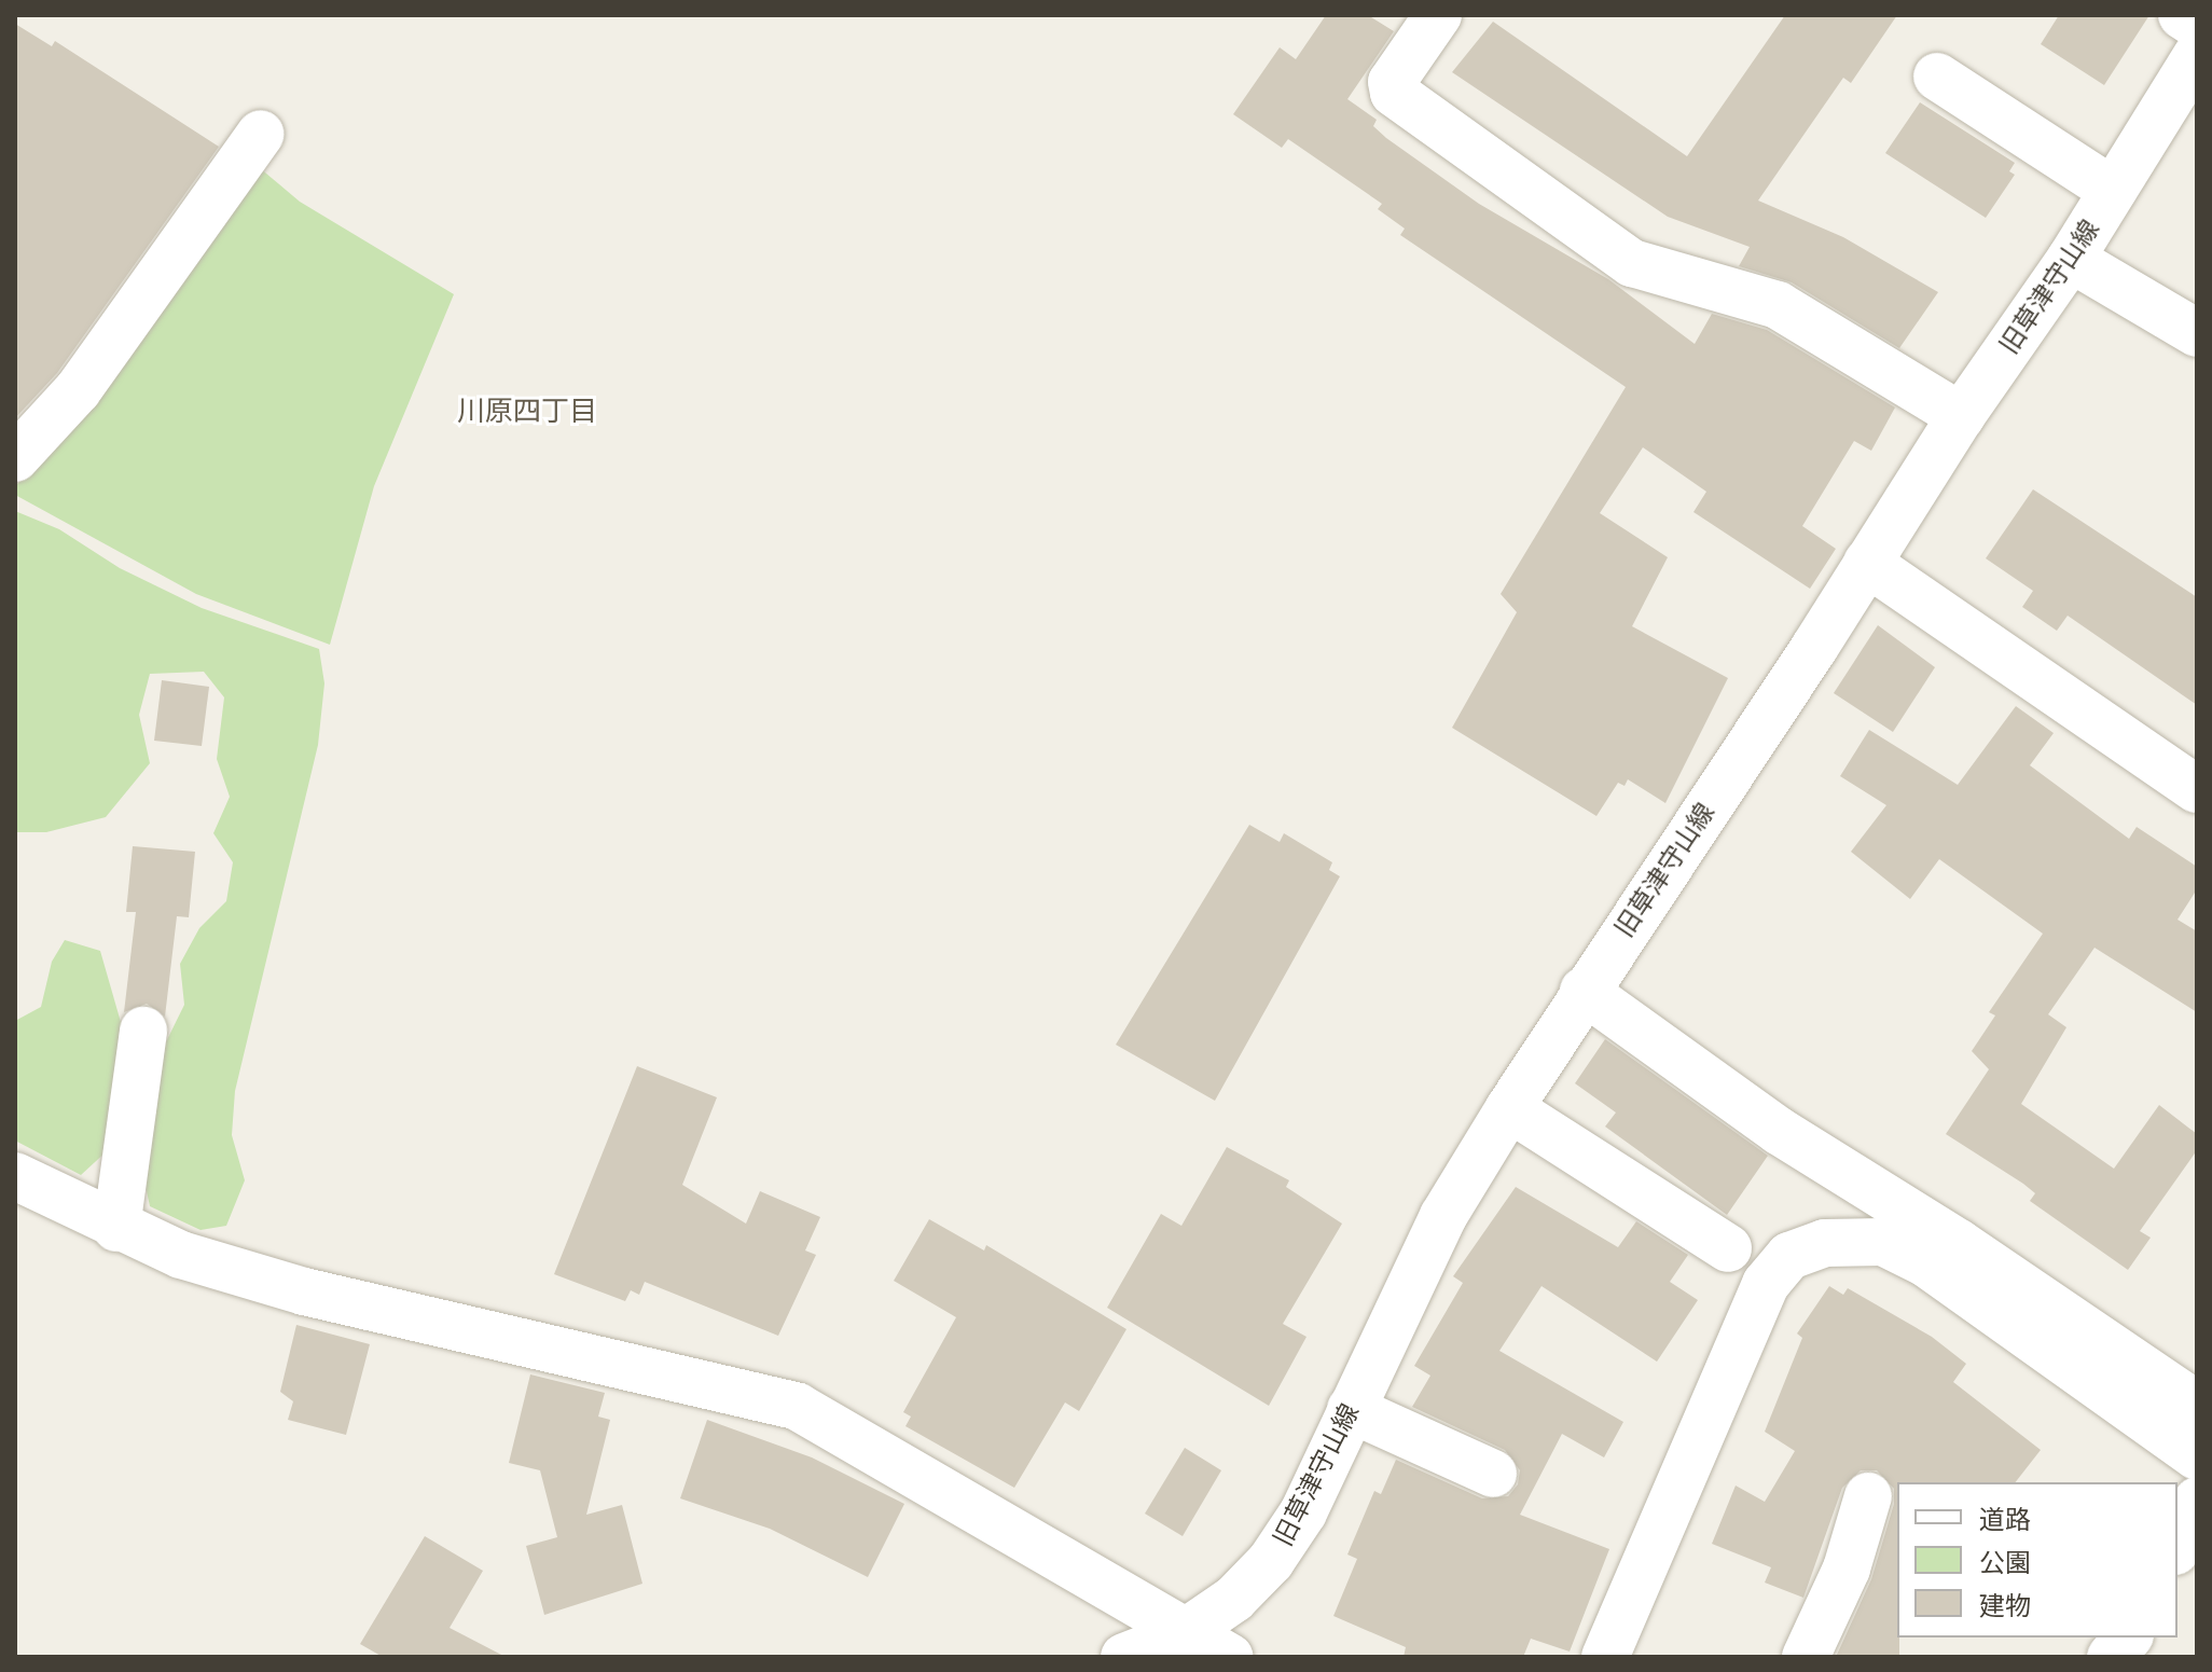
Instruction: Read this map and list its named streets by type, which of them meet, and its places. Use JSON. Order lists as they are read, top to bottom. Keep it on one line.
{"streets":{"street":["旧草津守山線"]},"districts":["川原四丁目"],"legend":["道路","公園","建物"]}
